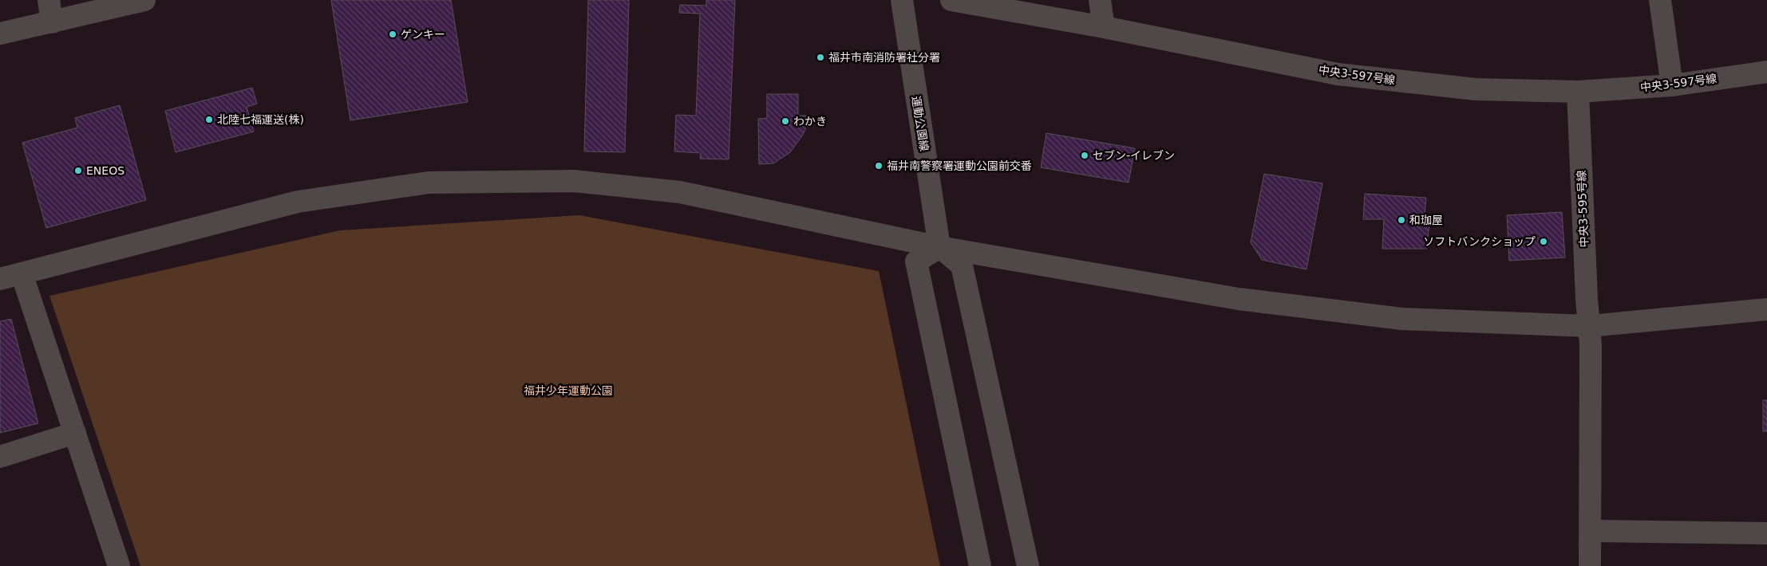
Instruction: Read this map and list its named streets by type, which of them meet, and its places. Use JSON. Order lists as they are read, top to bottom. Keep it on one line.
{"streets":{"street":["中央3-597号線","運動公園線","中央3-595号線"]},"crossings":[["中央3-597号線","中央3-595号線"]],"parks":["福井少年運動公園"],"places":["ゲンキー","福井市南消防署社分署","北陸七福運送(株)","わかき","セブン-イレブン","福井南警察署運動公園前交番","ENEOS","和珈屋","ソフトバンクショップ"]}
